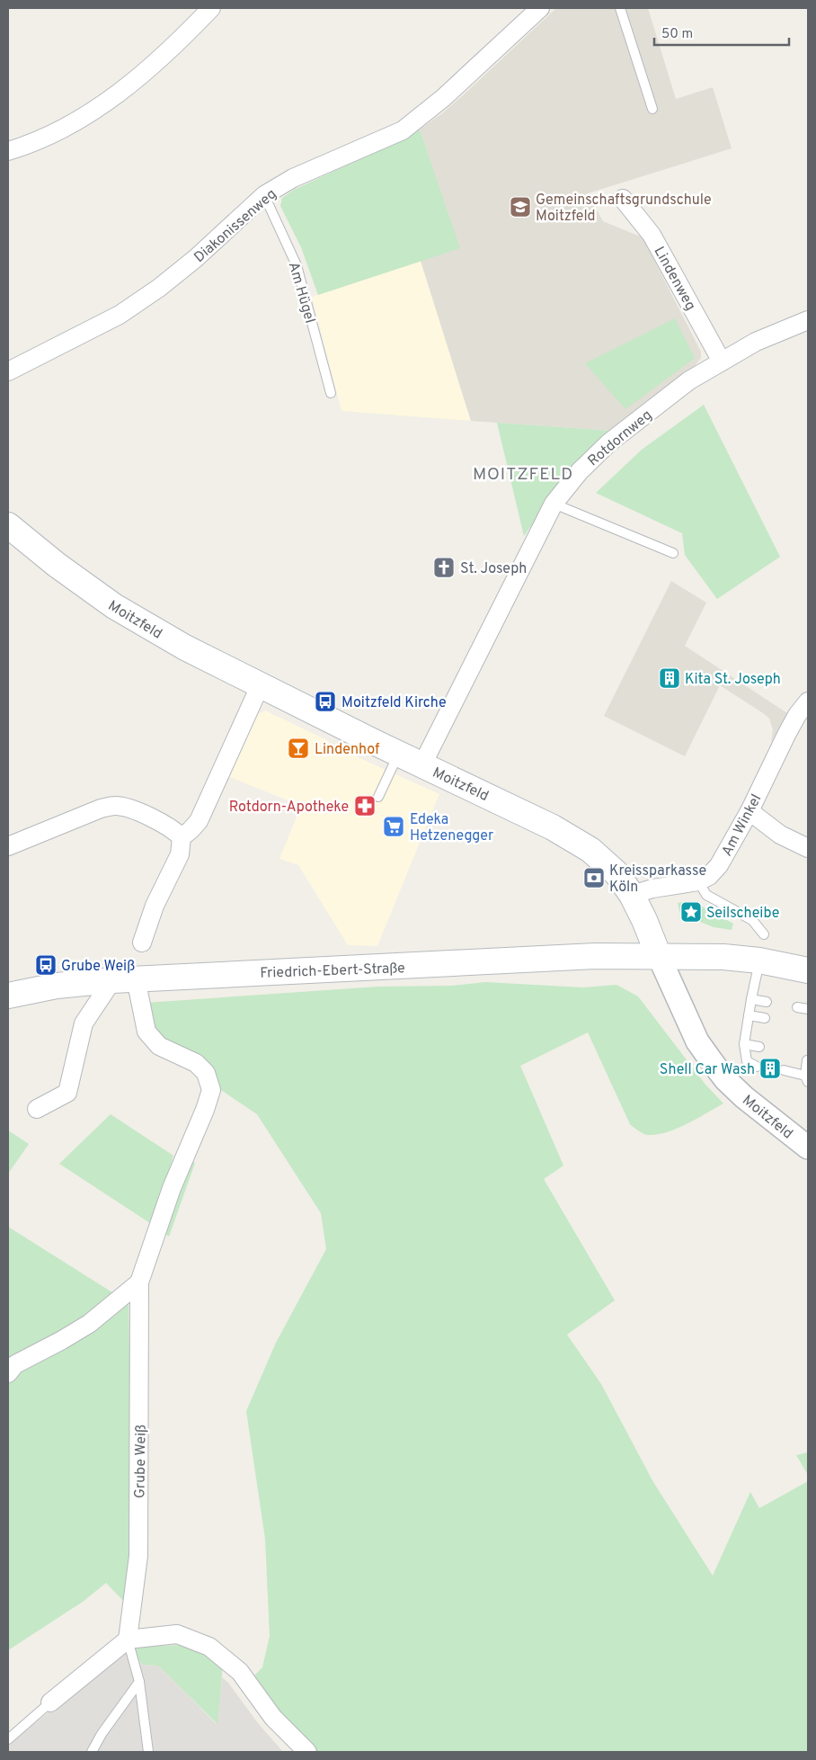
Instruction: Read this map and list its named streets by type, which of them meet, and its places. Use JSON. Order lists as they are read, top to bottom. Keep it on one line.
{"streets":{"main road":["Moitzfeld","Friedrich-Ebert-Straße"],"street":["Diakonissenweg","Lindenweg","Rotdornweg","Am Winkel","Grube Weiß"],"lane":["Am Hügel"]},"crossings":[["Diakonissenweg","Am Hügel"],["Lindenweg","Rotdornweg"],["Rotdornweg","Moitzfeld"],["Moitzfeld","Am Winkel"],["Moitzfeld","Friedrich-Ebert-Straße"],["Friedrich-Ebert-Straße","Grube Weiß"]],"districts":["MOITZFELD"],"places":{"school or university":["Gemeinschaftsgrundschule Moitzfeld"],"church":["St. Joseph"],"building":["Kita St. Joseph","Shell Car Wash"],"bus stop":["Moitzfeld Kirche","Grube Weiß"],"bar":["Lindenhof"],"pharmacy":["Rotdorn-Apotheke"],"supermarket":["Edeka Hetzenegger"],"bank":["Kreissparkasse Köln"],"place":["Seilscheibe"]},"scale_bar":"50 m"}
